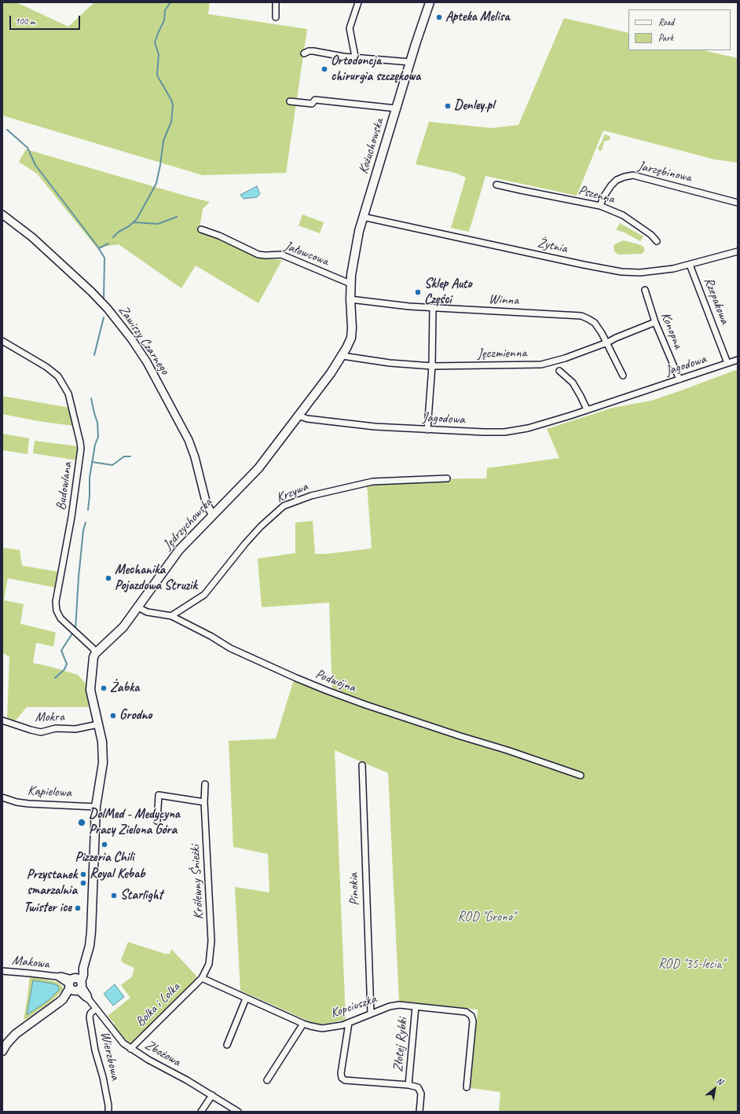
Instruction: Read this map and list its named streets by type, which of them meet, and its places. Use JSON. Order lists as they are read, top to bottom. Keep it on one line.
{"streets":{"main road":["Kożuchowska","Jędrzychowska"],"street":["Jarzębinowa","Pszenna","Żytnia","Jałowcowa","Winna","Rzepakowa","Konopna","Zawiszy Czarnego","Jęczmienna","Jagodowa","Budowlana","Krzywa","Podwójna","Mokra","Kąpielowa","Królewny Śnieżki","Pinokia","Makowa","Bolka i Lolka","Kopciuszka","Złotej Rybki","Zbożowa","Wierzbowa"]},"crossings":[["Kożuchowska","Żytnia"],["Kożuchowska","Jałowcowa"],["Kożuchowska","Winna"],["Kożuchowska","Jędrzychowska"],["Jarzębinowa","Pszenna"],["Żytnia","Rzepakowa"],["Winna","Jęczmienna"],["Winna","Jędrzychowska"],["Rzepakowa","Jagodowa"],["Konopna","Jęczmienna"],["Konopna","Jagodowa"],["Zawiszy Czarnego","Jędrzychowska"],["Jęczmienna","Jędrzychowska"],["Jagodowa","Jędrzychowska"],["Budowlana","Jędrzychowska"],["Krzywa","Podwójna"],["Jędrzychowska","Podwójna"],["Królewny Śnieżki","Bolka i Lolka"],["Królewny Śnieżki","Kopciuszka"],["Pinokia","Kopciuszka"],["Makowa","Zbożowa"],["Bolka i Lolka","Kopciuszka"],["Bolka i Lolka","Zbożowa"],["Kopciuszka","Złotej Rybki"],["Zbożowa","Wierzbowa"]],"parks":["ROD \"Grono\"","ROD \"35-lecia\""],"places":["Apteka Melisa","Ortodoncja chirurgia szczękowa","Denley.pl","Sklep Auto Części","Mechanika Pojazdowa Struzik","Żabka","Grodno","DolMed - Medycyna Pracy Zielona Góra","Pizzeria Chili","Royal Kebab","Przystanek smarzalnia","Starlight","Twister ice"],"legend":["Road","Park"],"scale_bar":"100 m","north":"top right"}
